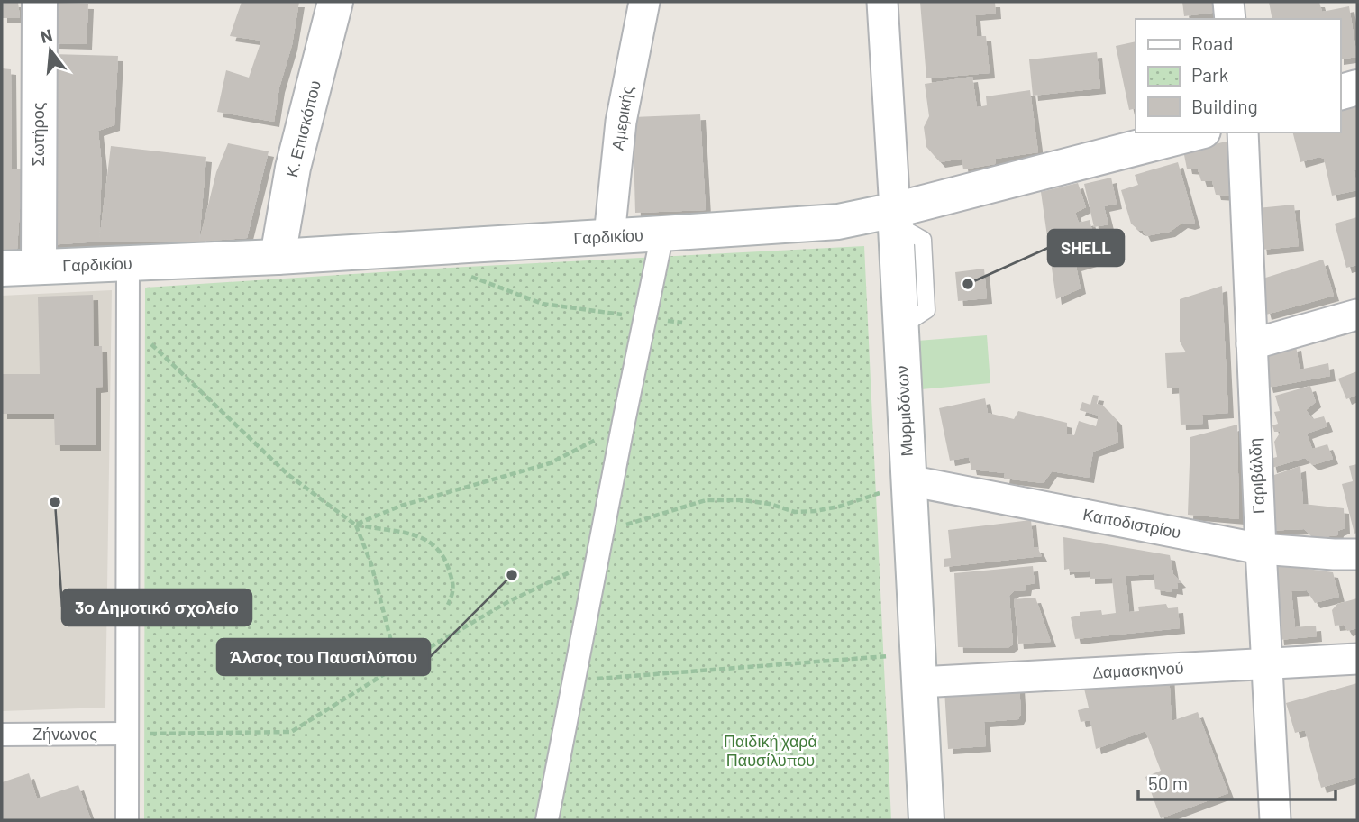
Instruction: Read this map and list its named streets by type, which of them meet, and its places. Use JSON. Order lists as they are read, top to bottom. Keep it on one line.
{"streets":{"main road":["Κ. Επισκόπου","Σωτήρος","Γαρδικίου","Μυρμιδόνων"],"street":["Αμερικής","Γαριβάλδη","Καποδιστρίου","Δαμασκηνού","Ζήνωνος"]},"crossings":[["Αμερικής","Γαρδικίου"],["Κ. Επισκόπου","Γαρδικίου"],["Σωτήρος","Γαρδικίου"],["Γαρδικίου","Μυρμιδόνων"],["Μυρμιδόνων","Καποδιστρίου"],["Μυρμιδόνων","Δαμασκηνού"],["Γαριβάλδη","Καποδιστρίου"],["Γαριβάλδη","Δαμασκηνού"]],"parks":["Παιδική χαρά Παυσίλυπου"],"places":["SHELL","3ο Δημοτικό σχολείο","Άλσος του Παυσιλύπου"],"legend":["Road","Park","Building"],"scale_bar":"50 m","north":"top"}
